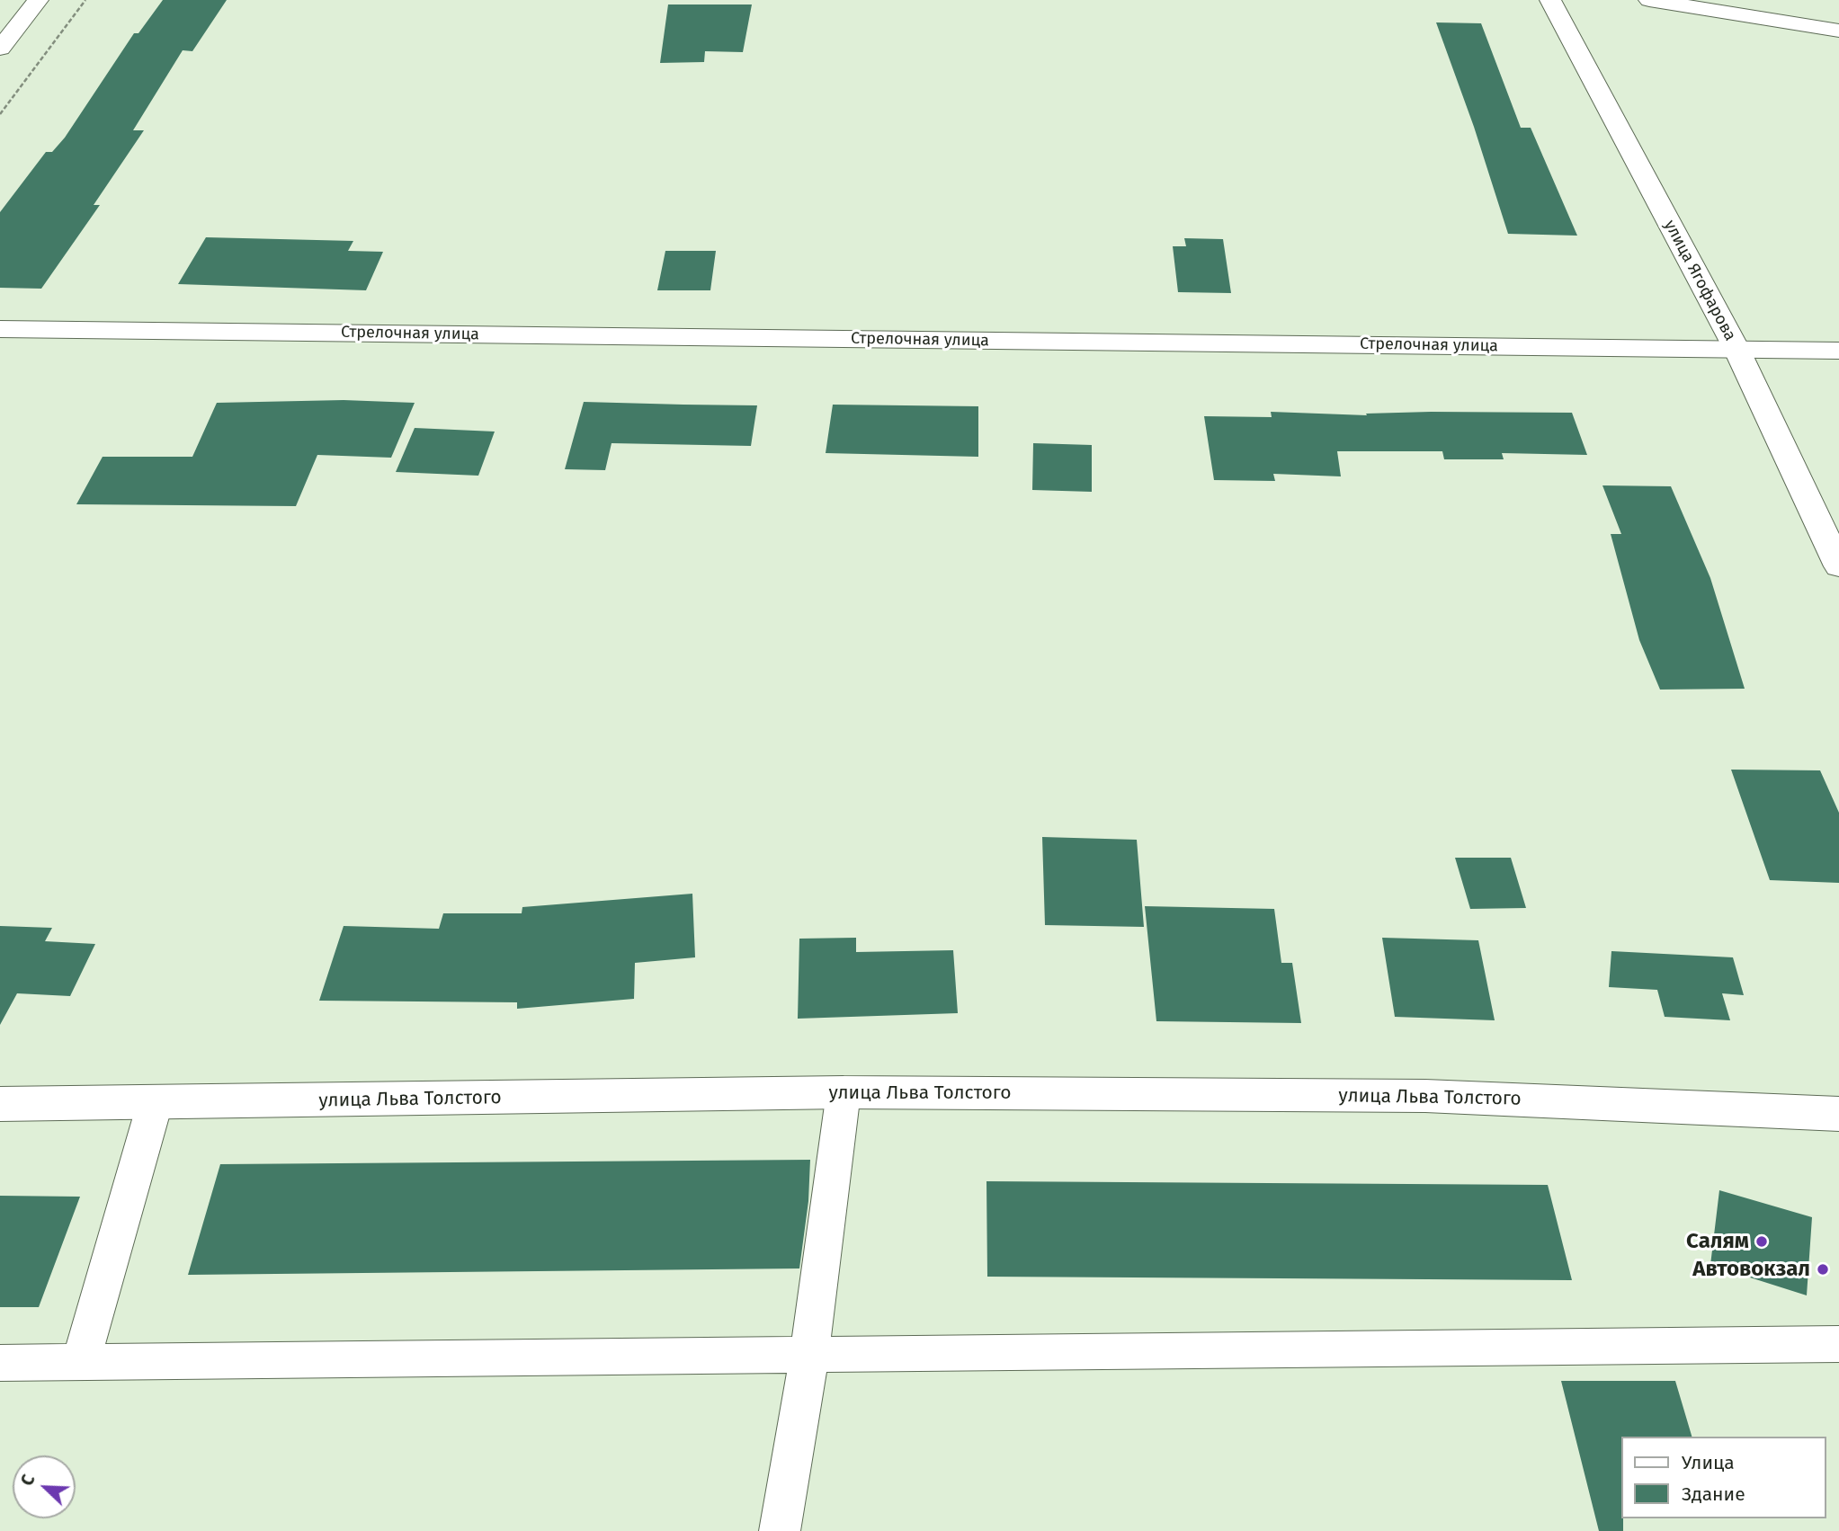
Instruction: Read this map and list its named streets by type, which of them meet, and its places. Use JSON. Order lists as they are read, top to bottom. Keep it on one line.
{"streets":{"street":["улица Ягофарова","Стрелочная улица","улица Льва Толстого"]},"crossings":[["улица Ягофарова","Стрелочная улица"]],"places":["Салям","Автовокзал"],"legend":["Улица","Здание"],"north":"top left"}
